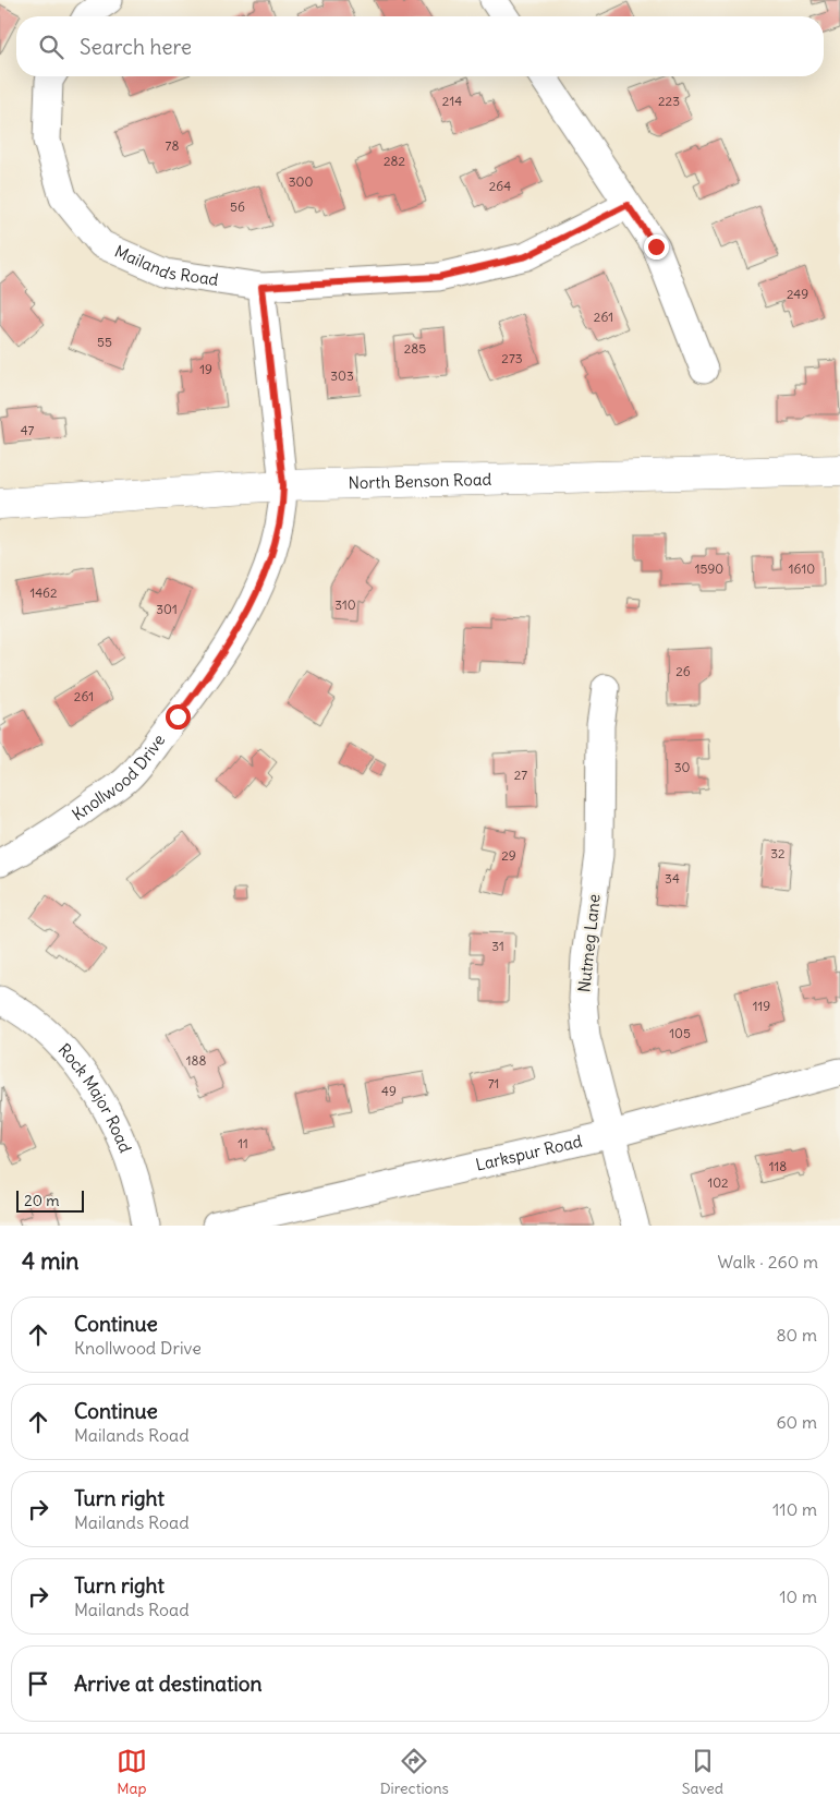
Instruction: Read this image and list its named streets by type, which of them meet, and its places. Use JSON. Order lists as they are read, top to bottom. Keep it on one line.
{"streets":{"main road":["North Benson Road"],"street":["Mailands Road","Knollwood Drive","Nutmeg Lane","Rock Major Road","Larkspur Road"]},"crossings":[["North Benson Road","Knollwood Drive"],["Nutmeg Lane","Larkspur Road"]],"house_numbers":["214","223","78","282","300","264","56","249","261","55","285","273","19","303","47","1590","1610","1462","310","301","26","261","30","27","32","29","34","31","119","105","188","71","49","11","118","102"],"scale_bar":"20 m","page":{"search":"Search here","scale":"20 m","heading":["4 min","Walk · 260 m"],"list":[["Continue","Knollwood Drive","80 m"],["Continue","Mailands Road","60 m"],["Turn right","Mailands Road","110 m"],["Turn right","Mailands Road","10 m"],"Arrive at destination"],"nav":["Map","Directions","Saved"]}}
